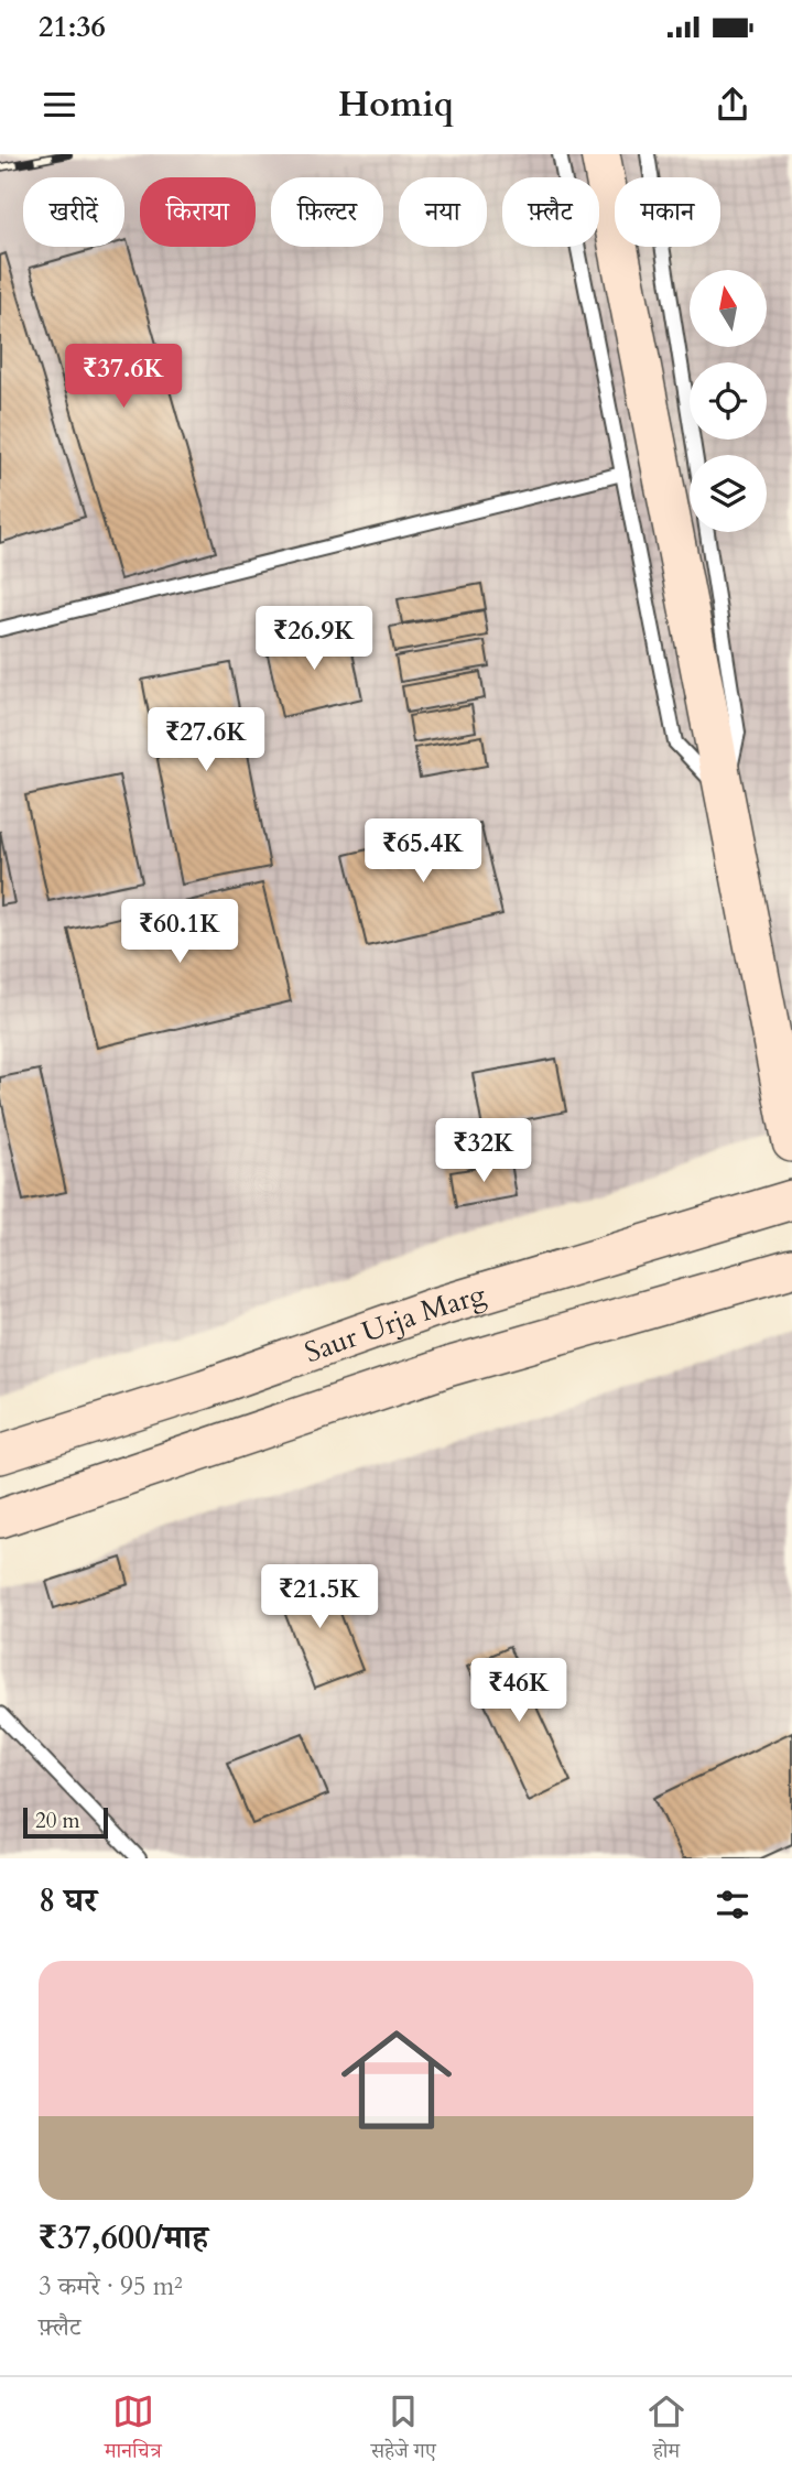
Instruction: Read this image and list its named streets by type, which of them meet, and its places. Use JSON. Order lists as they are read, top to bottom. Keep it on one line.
{"streets":{"street":["Saur Urja Marg"]},"scale_bar":"20 m","north":"top","page":{"status":"21:36","header":"Homiq","chip":["खरीदें","किराया","फ़िल्टर","नया","फ़्लैट","मकान"],"price":["₹37.6K","₹26.9K","₹27.6K","₹65.4K","₹60.1K","₹32K","₹21.5K","₹46K"],"scale":"20 m","heading":"8 घर","list":[{"name":"₹37,600/माह","note":"3 कमरे · 95 m² · फ़्लैट"}],"tabs":["मानचित्र","सहेजे गए","होम"]}}
